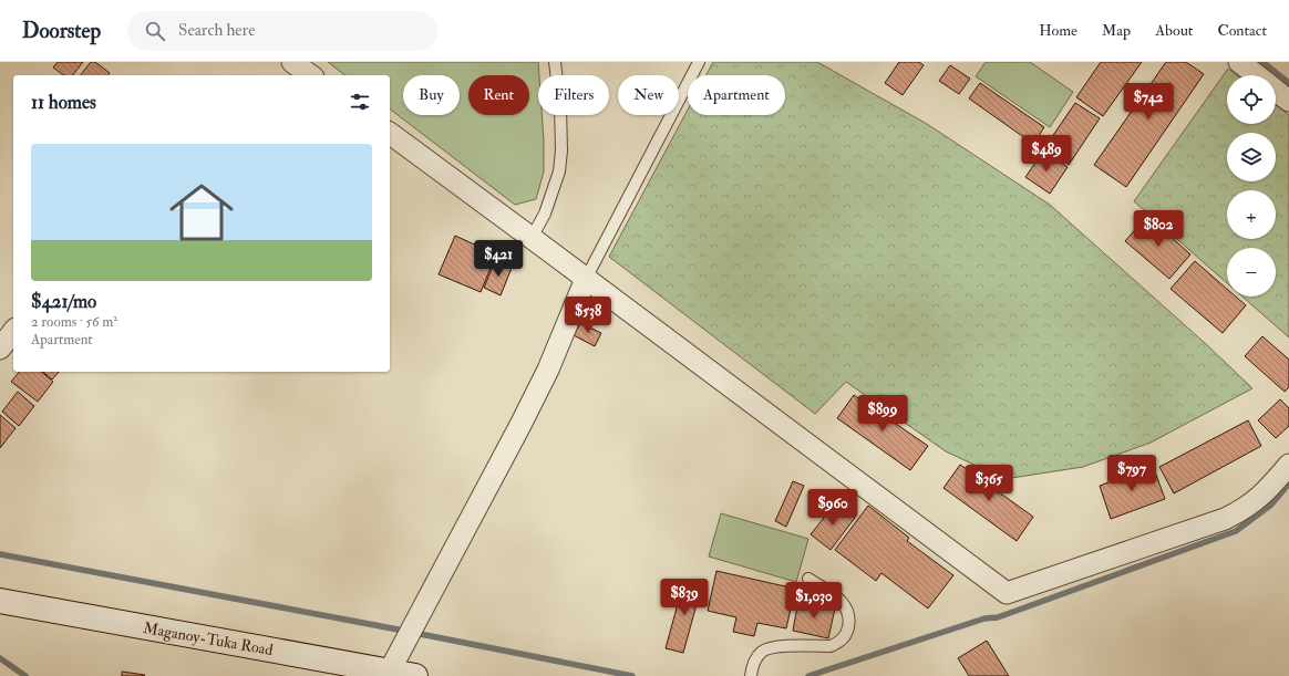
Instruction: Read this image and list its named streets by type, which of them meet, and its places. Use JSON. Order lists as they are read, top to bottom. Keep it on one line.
{"streets":{"main road":["Maganoy-Tuka Road"]},"page":{"header":"Doorstep","search":"Search here","nav":["Home","Map","About","Contact"],"map_buttons":["+","−"],"chip":["Buy","Rent","Filters","New","Apartment"],"heading":"11 homes","price":["$742","$489","$802","$421","$538","$899","$797","$365","$960","$839","$1,030"],"list":[{"name":"$421/mo","note":"2 rooms · 56 m² · Apartment"}]}}
